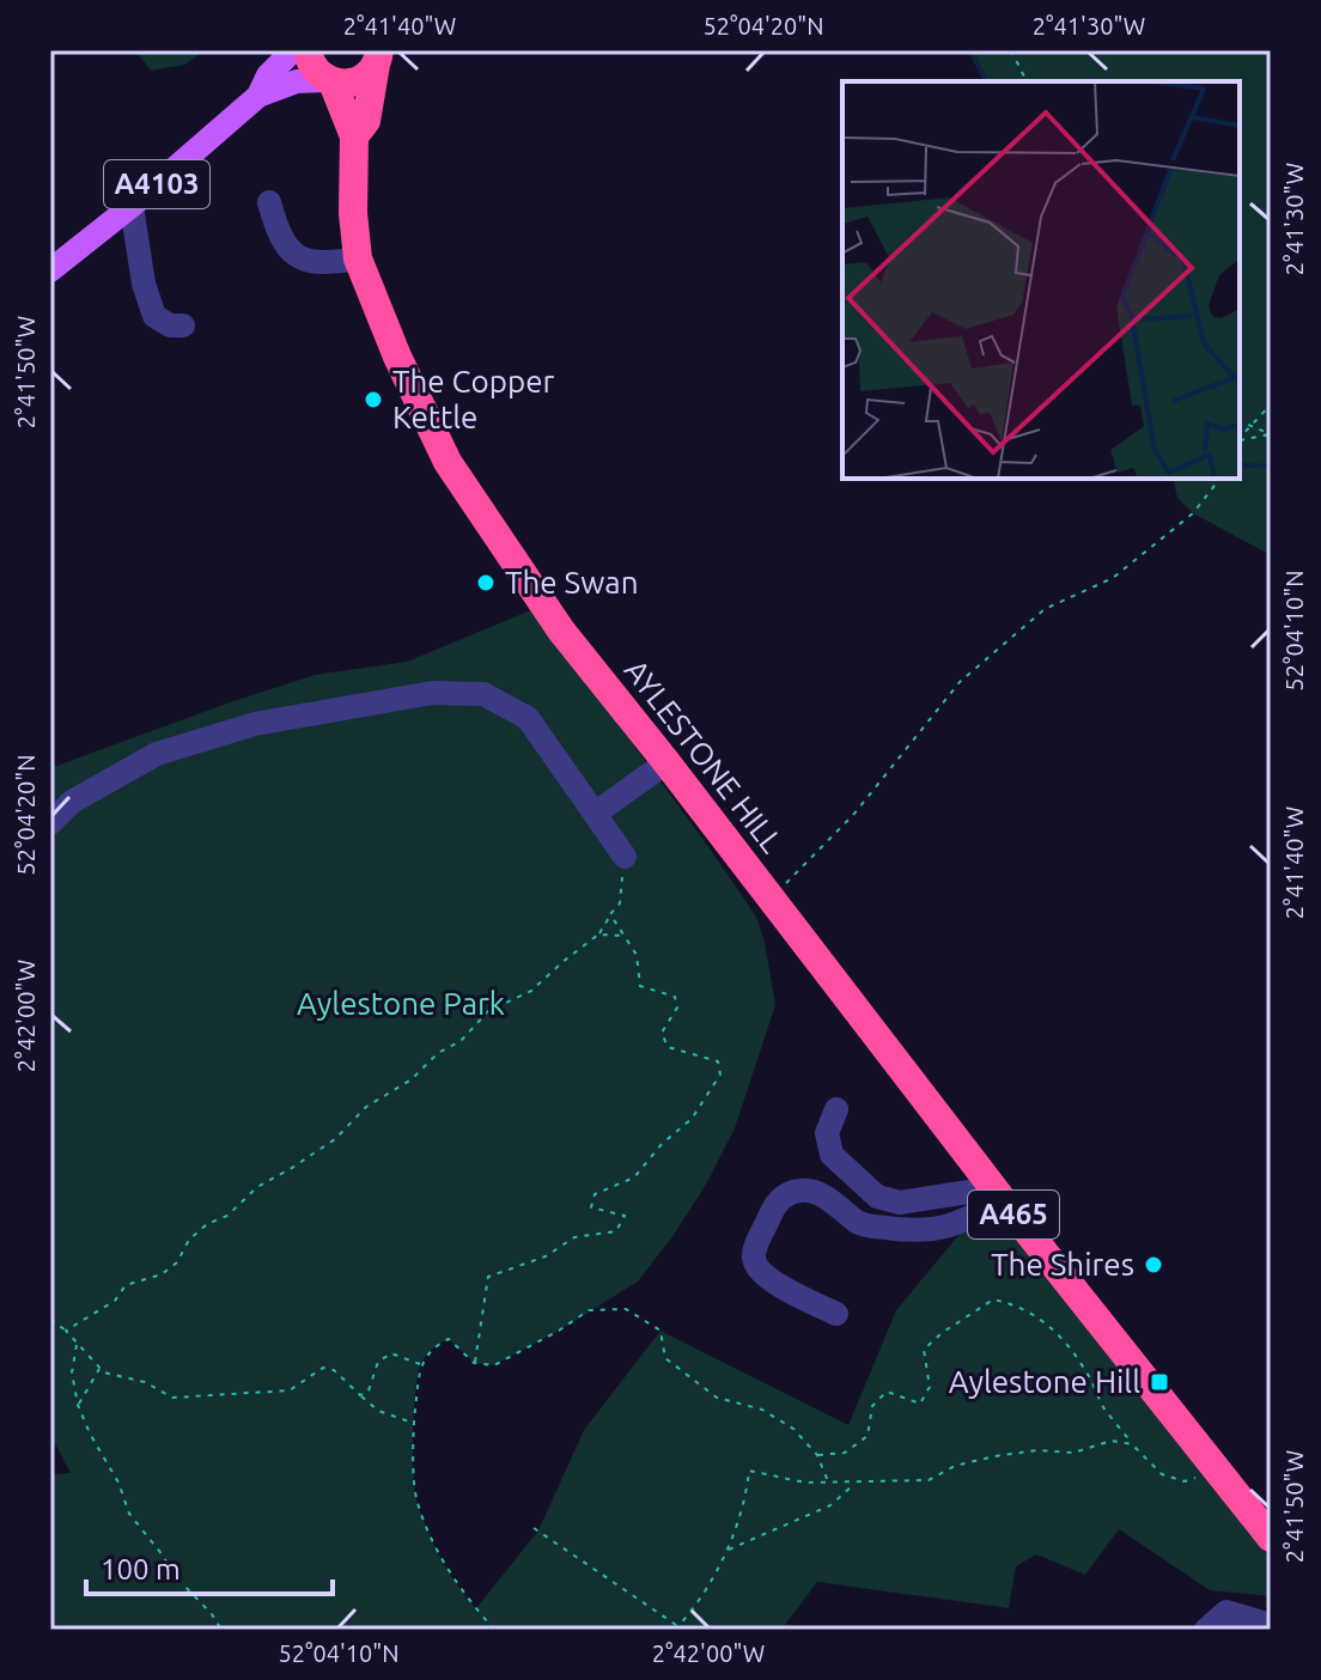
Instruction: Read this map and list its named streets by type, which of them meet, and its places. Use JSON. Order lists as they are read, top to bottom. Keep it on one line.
{"streets":{"highway":["A4103","AYLESTONE HILL","A465"]},"crossings":[["A4103","AYLESTONE HILL"]],"parks":["Aylestone Park"],"places":{"other":["The Copper Kettle","The Swan","The Shires"],"transit":["Aylestone Hill"]},"scale_bar":"100 m","coordinates":["2°41'40\"W","52°04'20\"N","2°41'30\"W","2°41'50\"W","52°04'10\"N","2°42'00\"W"]}
